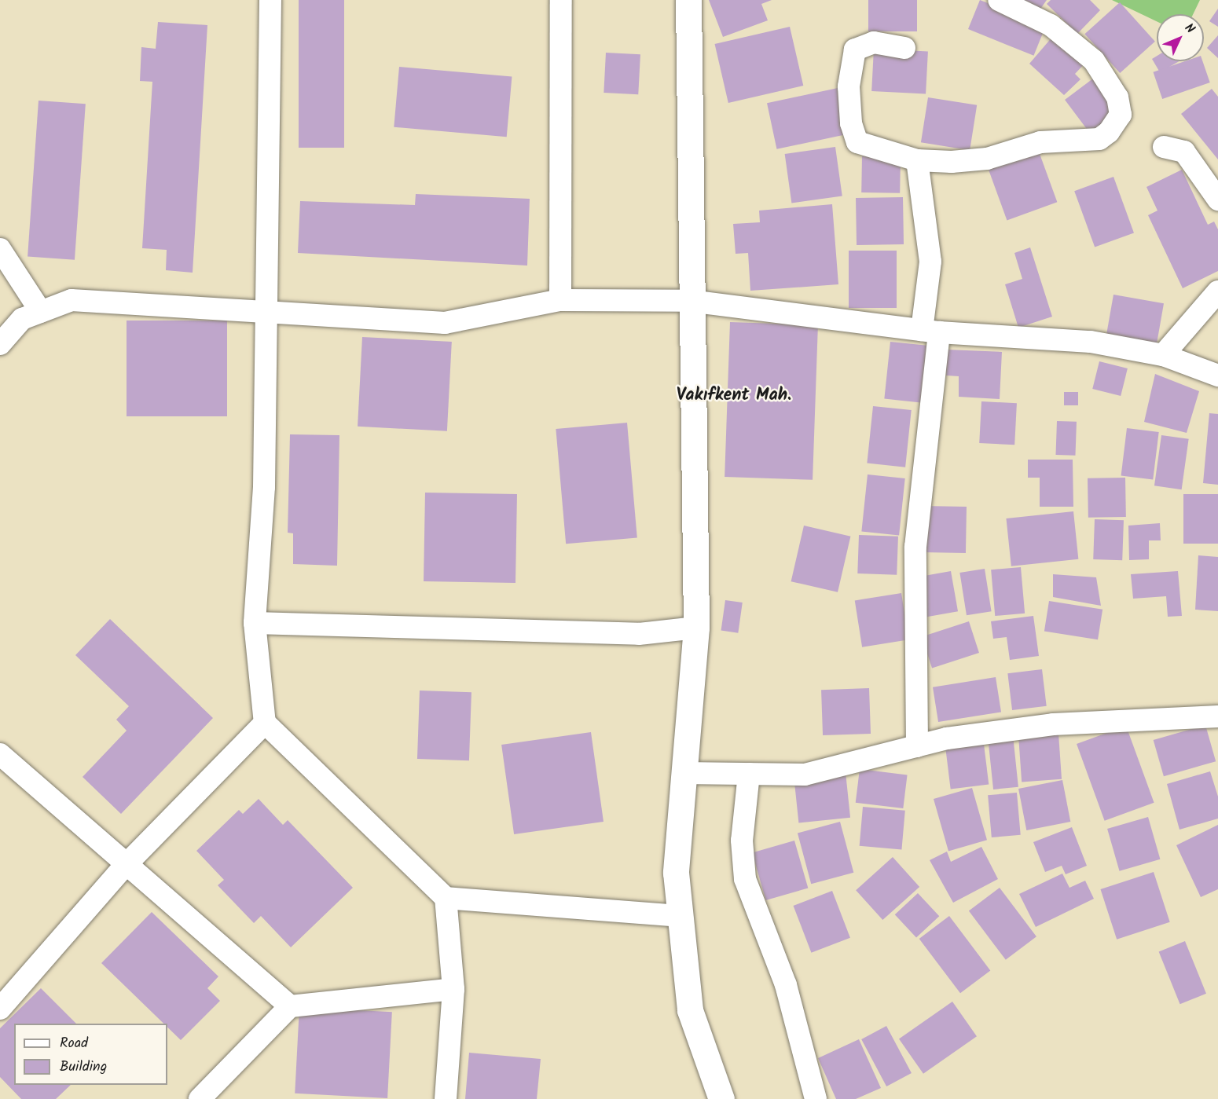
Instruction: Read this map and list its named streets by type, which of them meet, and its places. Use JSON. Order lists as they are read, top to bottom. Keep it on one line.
{"districts":["Vakıfkent Mah."],"legend":["Road","Building"],"north":"top right"}
